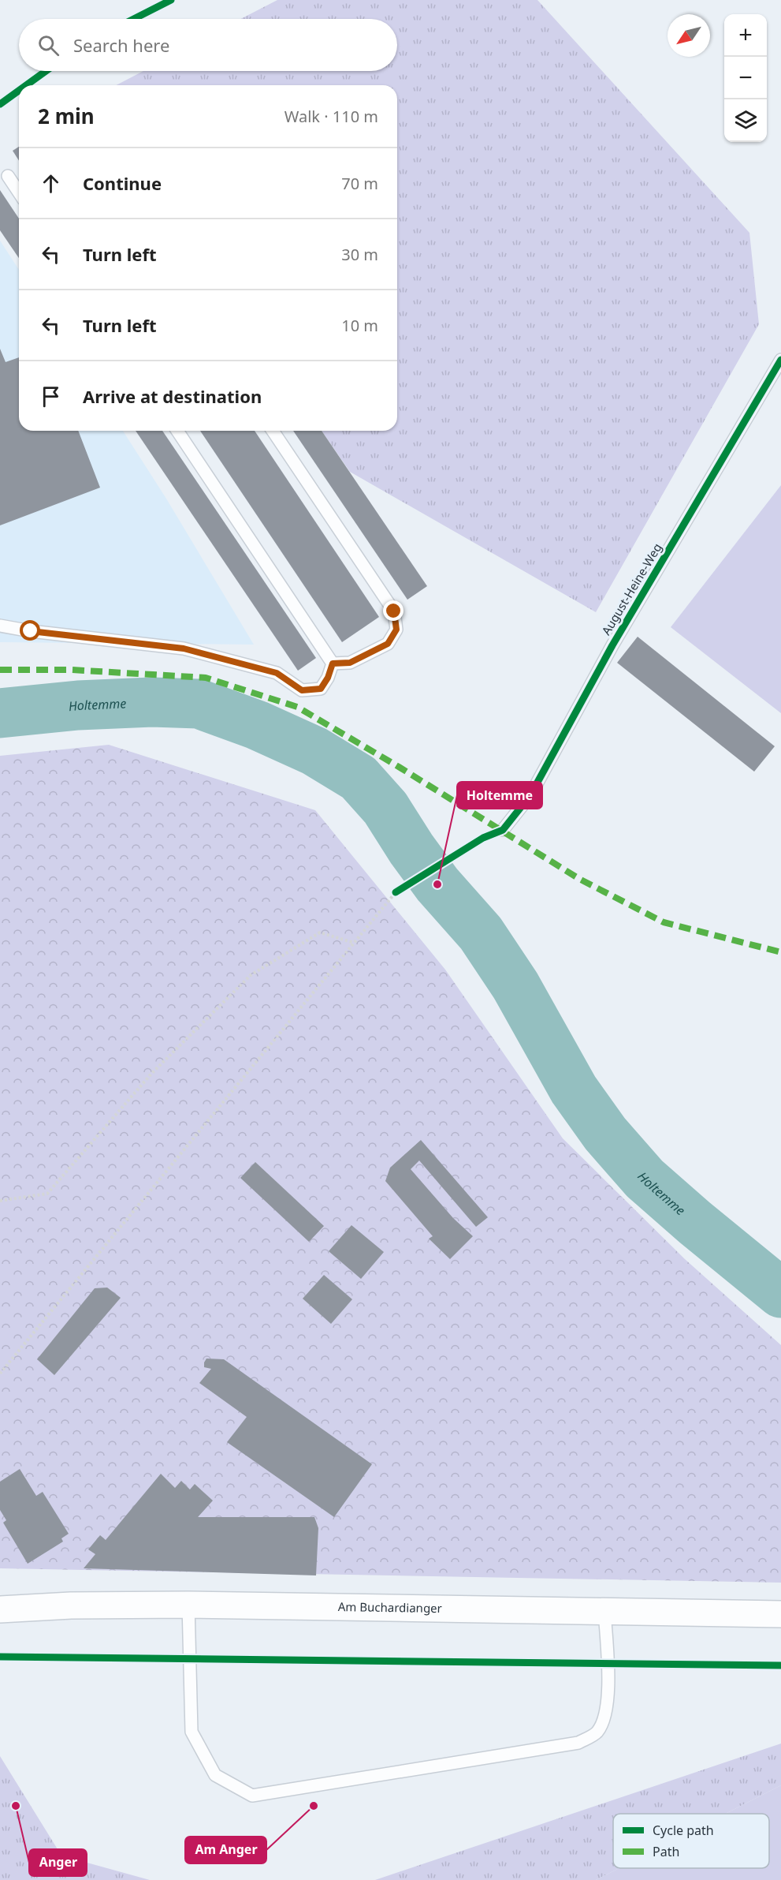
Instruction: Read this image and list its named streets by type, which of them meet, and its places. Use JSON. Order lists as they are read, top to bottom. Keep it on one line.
{"streets":{"main road":["Am Buchardianger"],"lane":["August-Heine-Weg"]},"water":["Holtemme"],"places":["Holtemme","Anger","Am Anger"],"legend":["Cycle path","Path"],"north":"bottom left","page":{"map_buttons":["+","−"],"search":"Search here","heading":["2 min","Walk · 110 m"],"list":[["Continue","70 m"],["Turn left","30 m"],["Turn left","10 m"],"Arrive at destination"]}}
